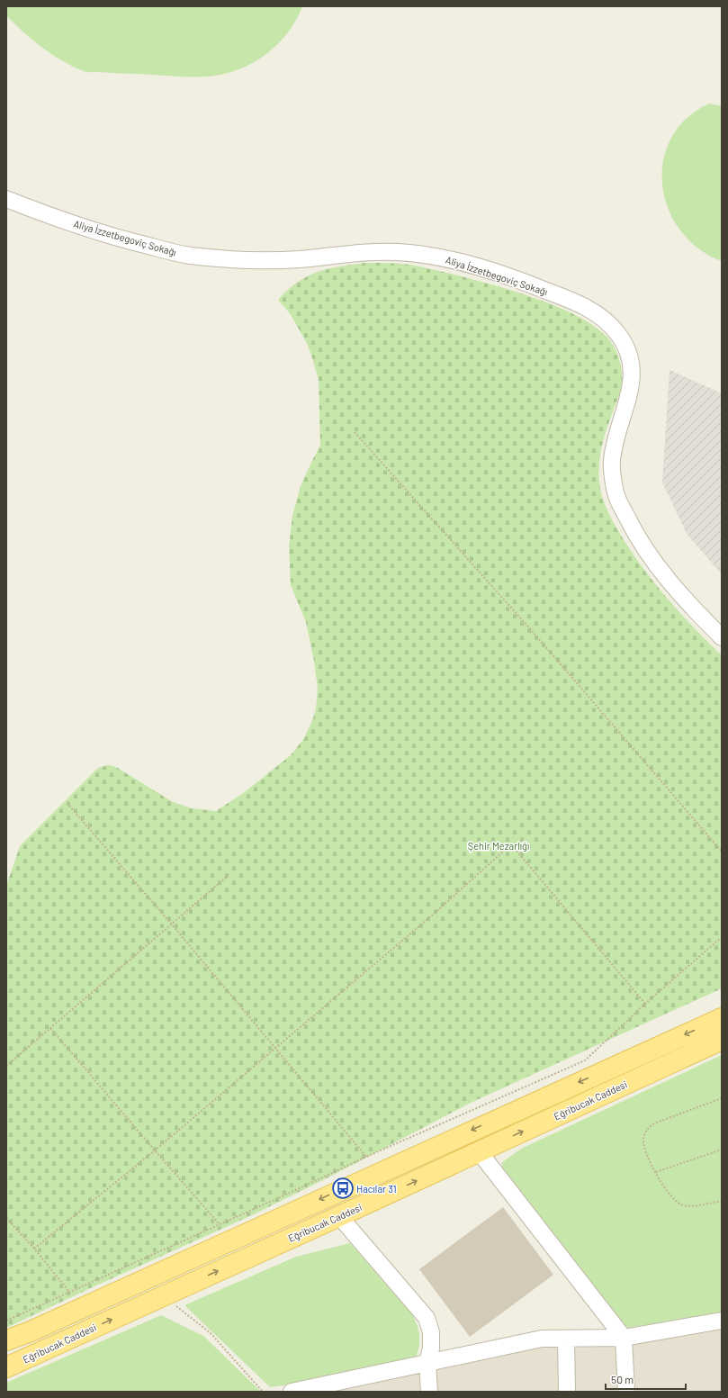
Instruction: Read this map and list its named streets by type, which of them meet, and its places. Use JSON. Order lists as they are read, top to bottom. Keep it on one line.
{"streets":{"main road":["Eğribucak Caddesi"],"street":["Aliya İzzetbegoviç Sokağı"]},"parks":["Şehir Mezarlığı"],"places":{"bus stop":["Hacılar 31"]},"scale_bar":"50 m"}
